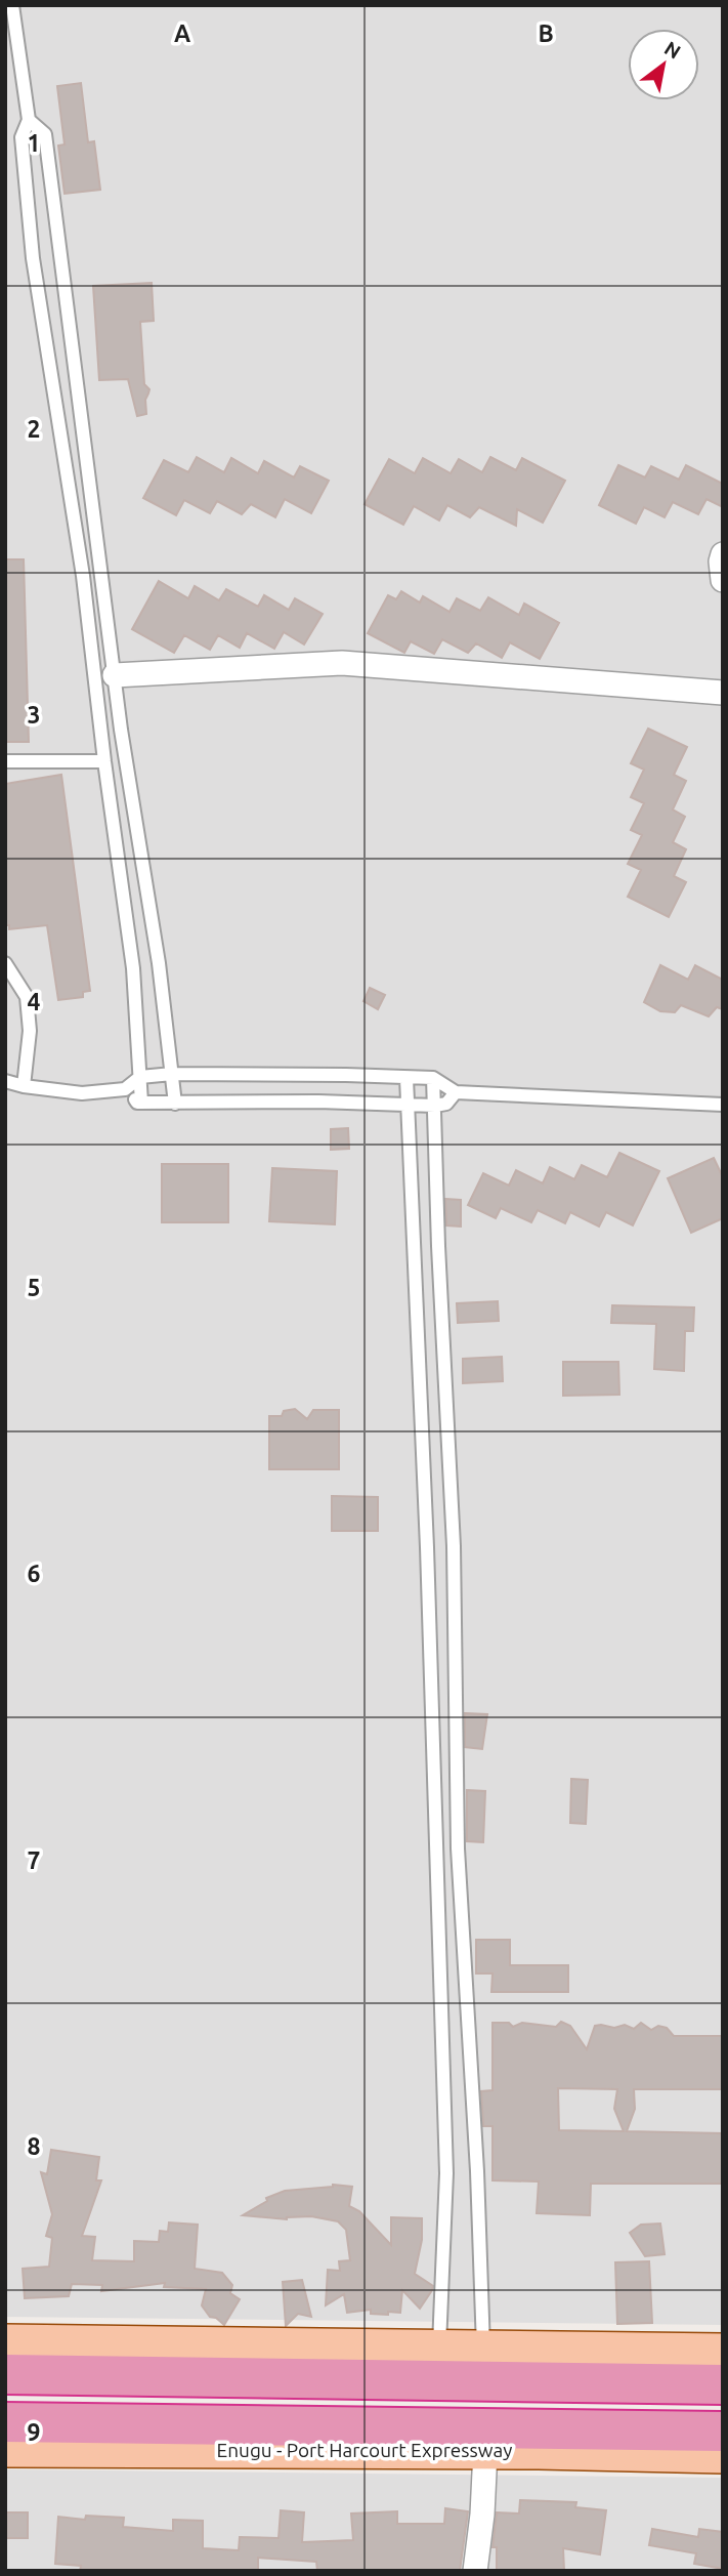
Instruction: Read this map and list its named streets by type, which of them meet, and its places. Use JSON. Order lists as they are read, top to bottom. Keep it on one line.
{"streets":{"highway":["Enugu - Port Harcourt Expressway"]},"north":"top right","grid":{"columns":["A","B"],"rows":["1","2","3","4","5","6","7","8","9"]}}
